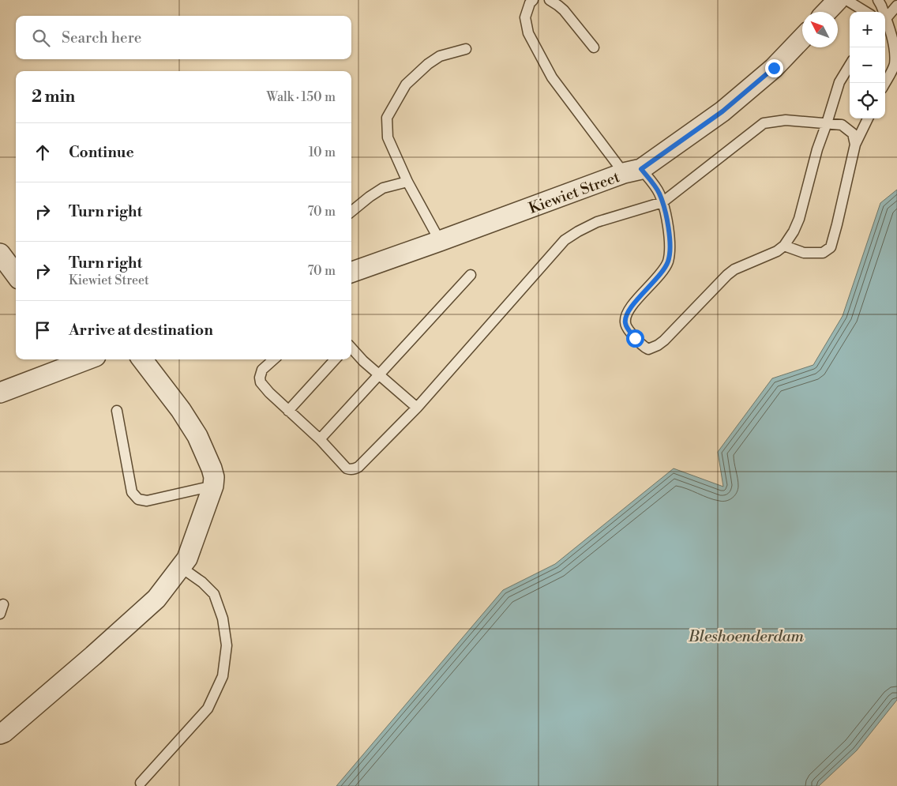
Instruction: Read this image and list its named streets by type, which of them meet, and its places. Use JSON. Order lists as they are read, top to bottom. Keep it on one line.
{"streets":{"street":["Kiewiet Street"]},"water":["Bleshoenderdam"],"north":"top left","page":{"map_buttons":["+","−"],"search":"Search here","heading":["2 min","Walk · 150 m"],"list":[["Continue","10 m"],["Turn right","70 m"],["Turn right","Kiewiet Street","70 m"],"Arrive at destination"]}}
